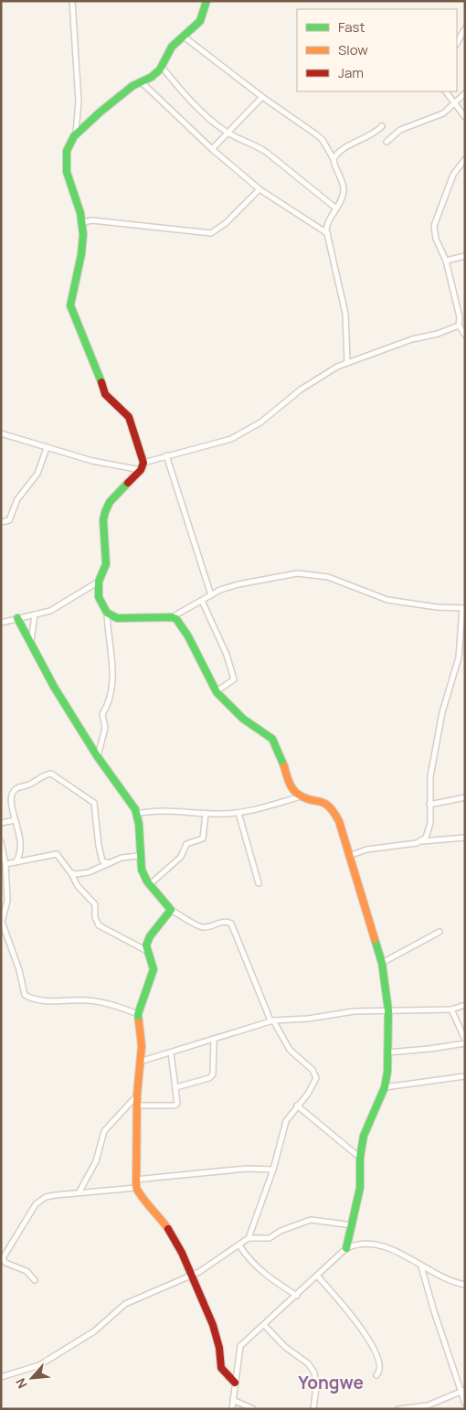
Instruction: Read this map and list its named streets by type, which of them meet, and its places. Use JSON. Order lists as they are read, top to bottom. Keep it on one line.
{"districts":["Yongwe"],"legend":["Fast","Slow","Jam"],"north":"bottom left"}
